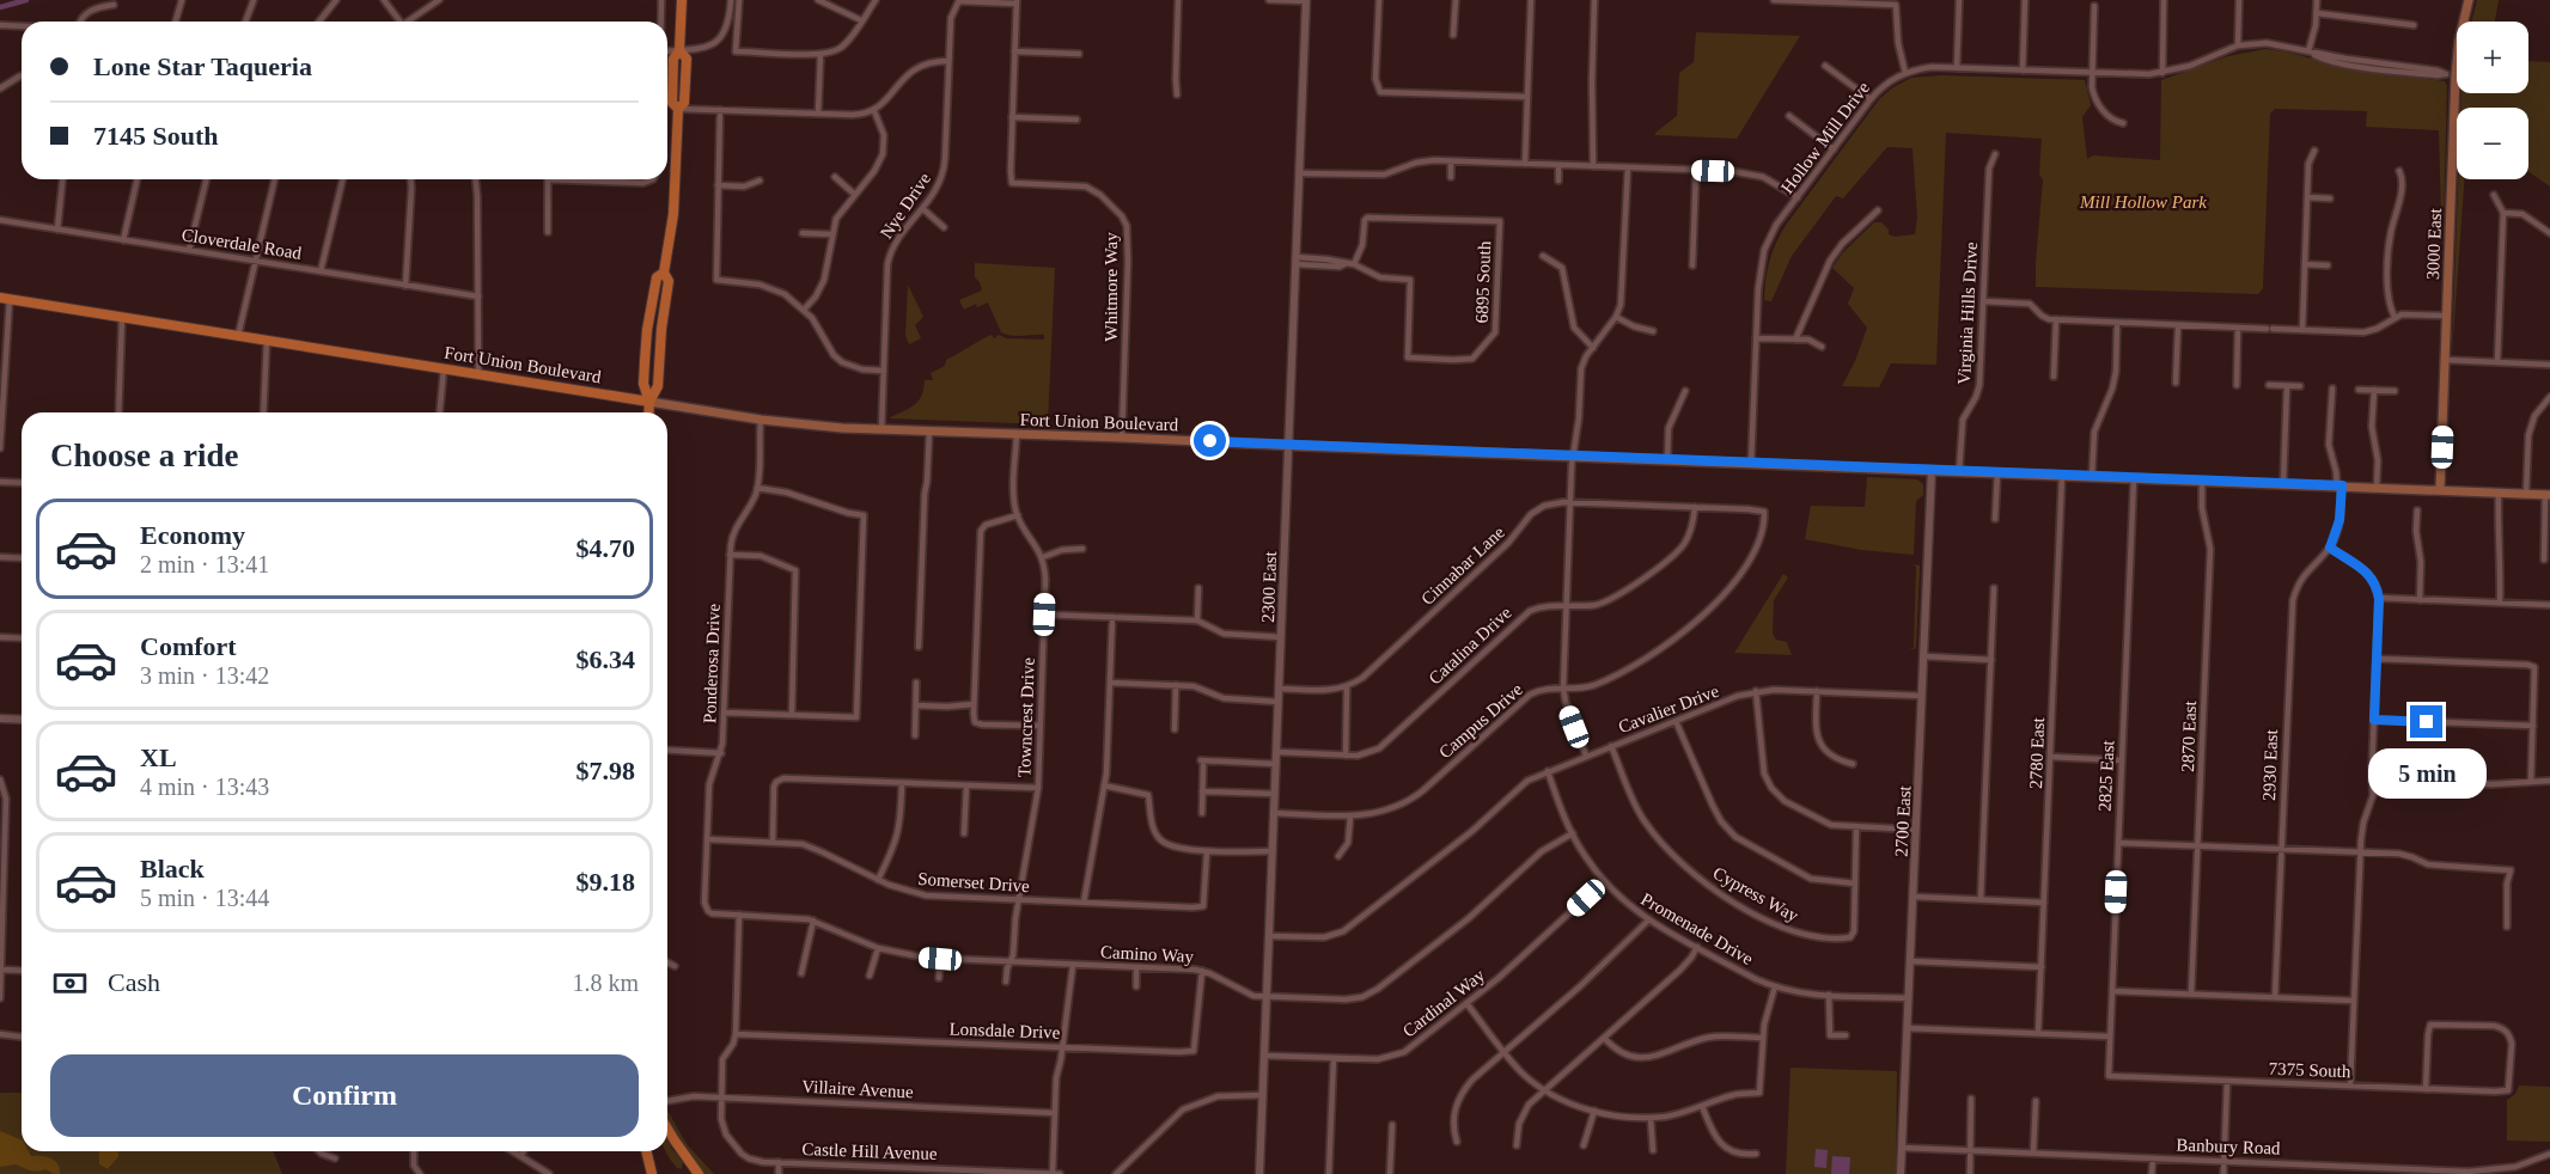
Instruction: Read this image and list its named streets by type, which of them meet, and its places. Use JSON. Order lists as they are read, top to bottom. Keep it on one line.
{"streets":{"main road":["3000 East","Fort Union Boulevard"],"street":["Hollow Mill Drive","Nye Drive","Cloverdale Road","6895 South","Whitmore Way","Virginia Hills Drive","Cinnabar Lane","2300 East","Catalina Drive","Ponderosa Drive","Cavalier Drive","Towncrest Drive","Campus Drive","2870 East","2780 East","2930 East","2825 East","2700 East","Somerset Drive","Cypress Way","Promenade Drive","Camino Way","Cardinal Way","Lonsdale Drive","7375 South","Villaire Avenue","Banbury Road","Castle Hill Avenue"]},"crossings":[["Hollow Mill Drive","3000 East"],["Hollow Mill Drive","Fort Union Boulevard"],["Nye Drive","Fort Union Boulevard"],["3000 East","Fort Union Boulevard"],["6895 South","2300 East"],["Whitmore Way","Fort Union Boulevard"],["Virginia Hills Drive","Fort Union Boulevard"],["Fort Union Boulevard","2300 East"],["Fort Union Boulevard","Ponderosa Drive"],["Fort Union Boulevard","Towncrest Drive"],["Fort Union Boulevard","2870 East"],["Fort Union Boulevard","2780 East"],["Fort Union Boulevard","2825 East"],["Fort Union Boulevard","2700 East"],["Cinnabar Lane","Catalina Drive"],["Cinnabar Lane","Campus Drive"],["2300 East","Catalina Drive"],["2300 East","Cavalier Drive"],["2300 East","Campus Drive"],["2300 East","Camino Way"],["2300 East","Cardinal Way"],["Ponderosa Drive","Somerset Drive"],["Ponderosa Drive","Camino Way"],["Cavalier Drive","2700 East"],["Cavalier Drive","Cypress Way"],["Cavalier Drive","Promenade Drive"],["Towncrest Drive","Somerset Drive"],["Towncrest Drive","Camino Way"],["2825 East","7375 South"],["2700 East","Promenade Drive"],["2700 East","Banbury Road"],["Promenade Drive","Camino Way"],["Promenade Drive","Cardinal Way"],["Camino Way","Lonsdale Drive"],["Lonsdale Drive","Castle Hill Avenue"],["Villaire Avenue","Castle Hill Avenue"]],"parks":["Mill Hollow Park"],"page":{"map_buttons":["+","−"],"banner":["Lone Star Taqueria","7145 South"],"heading":"Choose a ride","list":[{"name":"Economy","note":"2 min · 13:41","value":"$4.70"},{"name":"Comfort","note":"3 min · 13:42","value":"$6.34"},{"name":"XL","note":"4 min · 13:43","value":"$7.98"},{"name":"Black","note":"5 min · 13:44","value":"$9.18"}],"bubble":"5 min","pay":["Cash","1.8 km"],"buttons":"Confirm"}}
